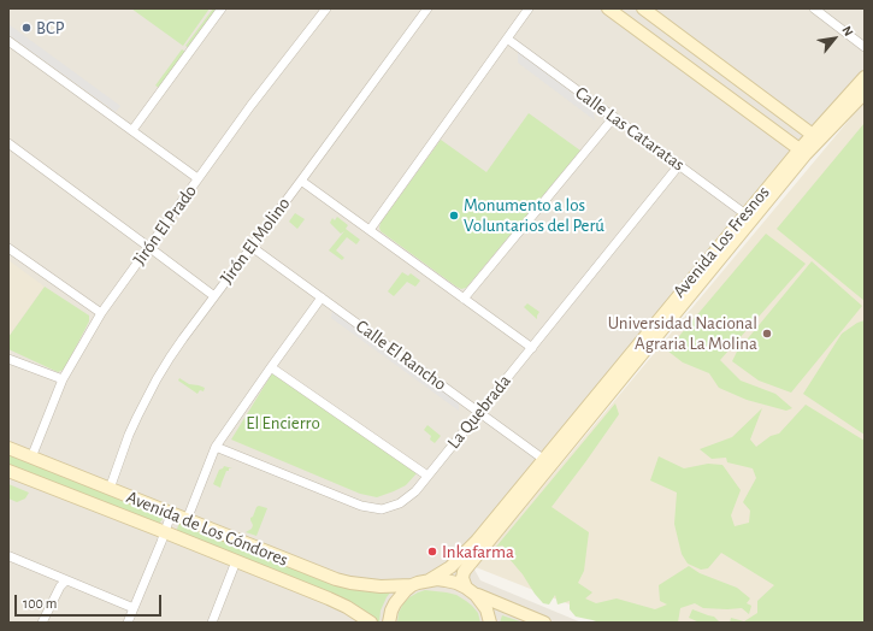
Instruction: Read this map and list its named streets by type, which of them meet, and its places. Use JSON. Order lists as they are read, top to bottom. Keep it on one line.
{"streets":{"street":["Calle Las Cataratas","Jirón El Prado","Jirón El Molino","Avenida Los Fresnos","Calle El Rancho","La Quebrada","Avenida de Los Cóndores"]},"crossings":[["Calle Las Cataratas","Avenida Los Fresnos"],["Calle Las Cataratas","La Quebrada"],["Jirón El Prado","Avenida de Los Cóndores"],["Jirón El Molino","Calle El Rancho"],["Jirón El Molino","Avenida de Los Cóndores"],["Avenida Los Fresnos","Calle El Rancho"],["Avenida Los Fresnos","Avenida de Los Cóndores"],["Calle El Rancho","La Quebrada"]],"parks":["El Encierro"],"places":["BCP","Monumento a los Voluntarios del Perú","Universidad Nacional Agraria La Molina","Inkafarma"],"scale_bar":"100 m","north":"top right"}
